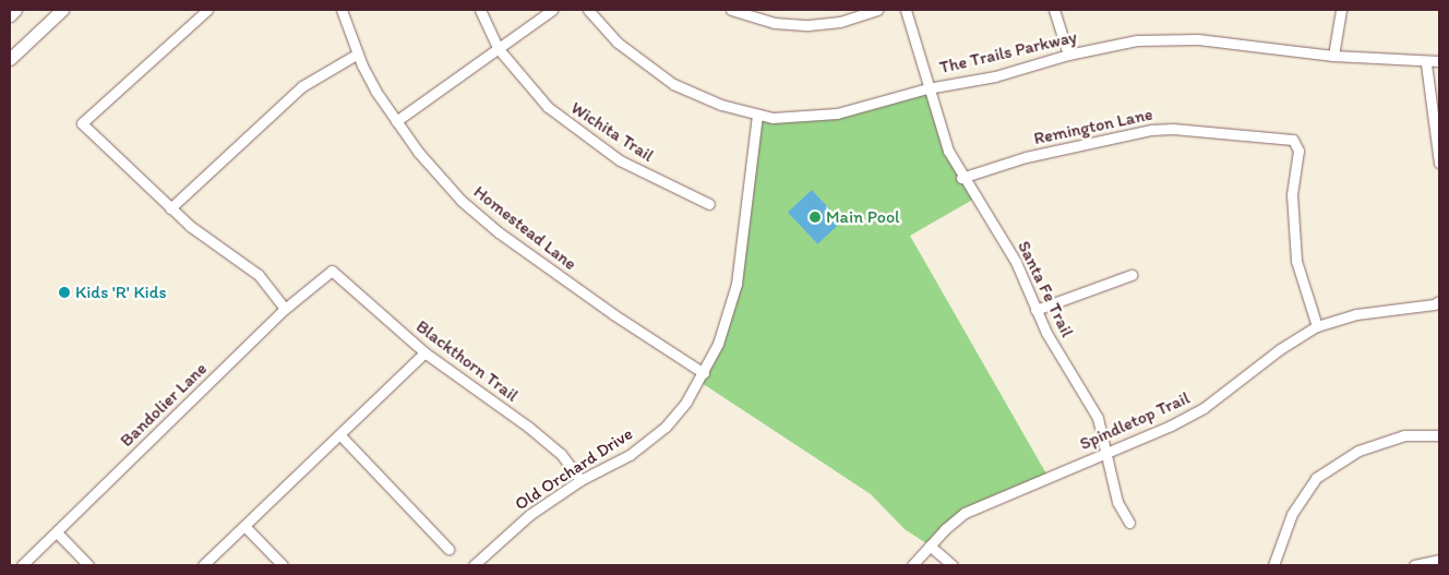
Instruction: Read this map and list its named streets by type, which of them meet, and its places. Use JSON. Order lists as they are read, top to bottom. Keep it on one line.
{"streets":{"street":["The Trails Parkway","Remington Lane","Wichita Trail","Homestead Lane","Santa Fe Trail","Blackthorn Trail","Bandolier Lane","Spindletop Trail","Old Orchard Drive"]},"crossings":[["The Trails Parkway","Santa Fe Trail"],["The Trails Parkway","Old Orchard Drive"],["Remington Lane","Santa Fe Trail"],["Remington Lane","Spindletop Trail"],["Homestead Lane","Old Orchard Drive"],["Santa Fe Trail","Spindletop Trail"],["Blackthorn Trail","Bandolier Lane"],["Blackthorn Trail","Old Orchard Drive"]],"places":["Main Pool","Kids 'R' Kids"]}
